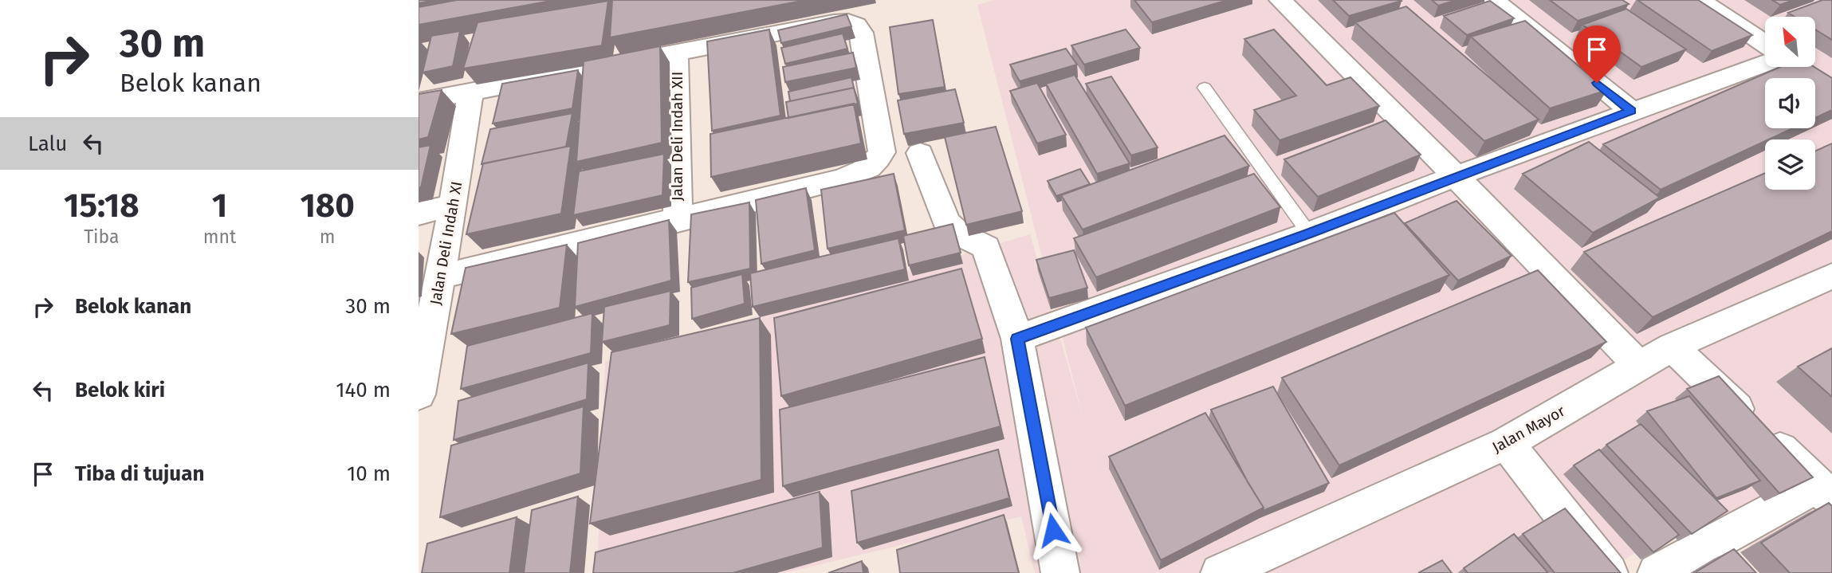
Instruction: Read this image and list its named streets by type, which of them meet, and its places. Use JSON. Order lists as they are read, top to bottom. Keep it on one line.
{"streets":{"street":["Jalan Deli Indah XII","Jalan Deli Indah XI","Jalan Mayor"]},"north":"top left","page":{"turn":["30 m","Belok kanan"],"then":"Lalu","eta":["15:18","Tiba","1","mnt","180","m"],"list":[{"name":"Belok kanan","value":"30 m"},{"name":"Belok kiri","value":"140 m"},{"name":"Tiba di tujuan","value":"10 m"}]}}
